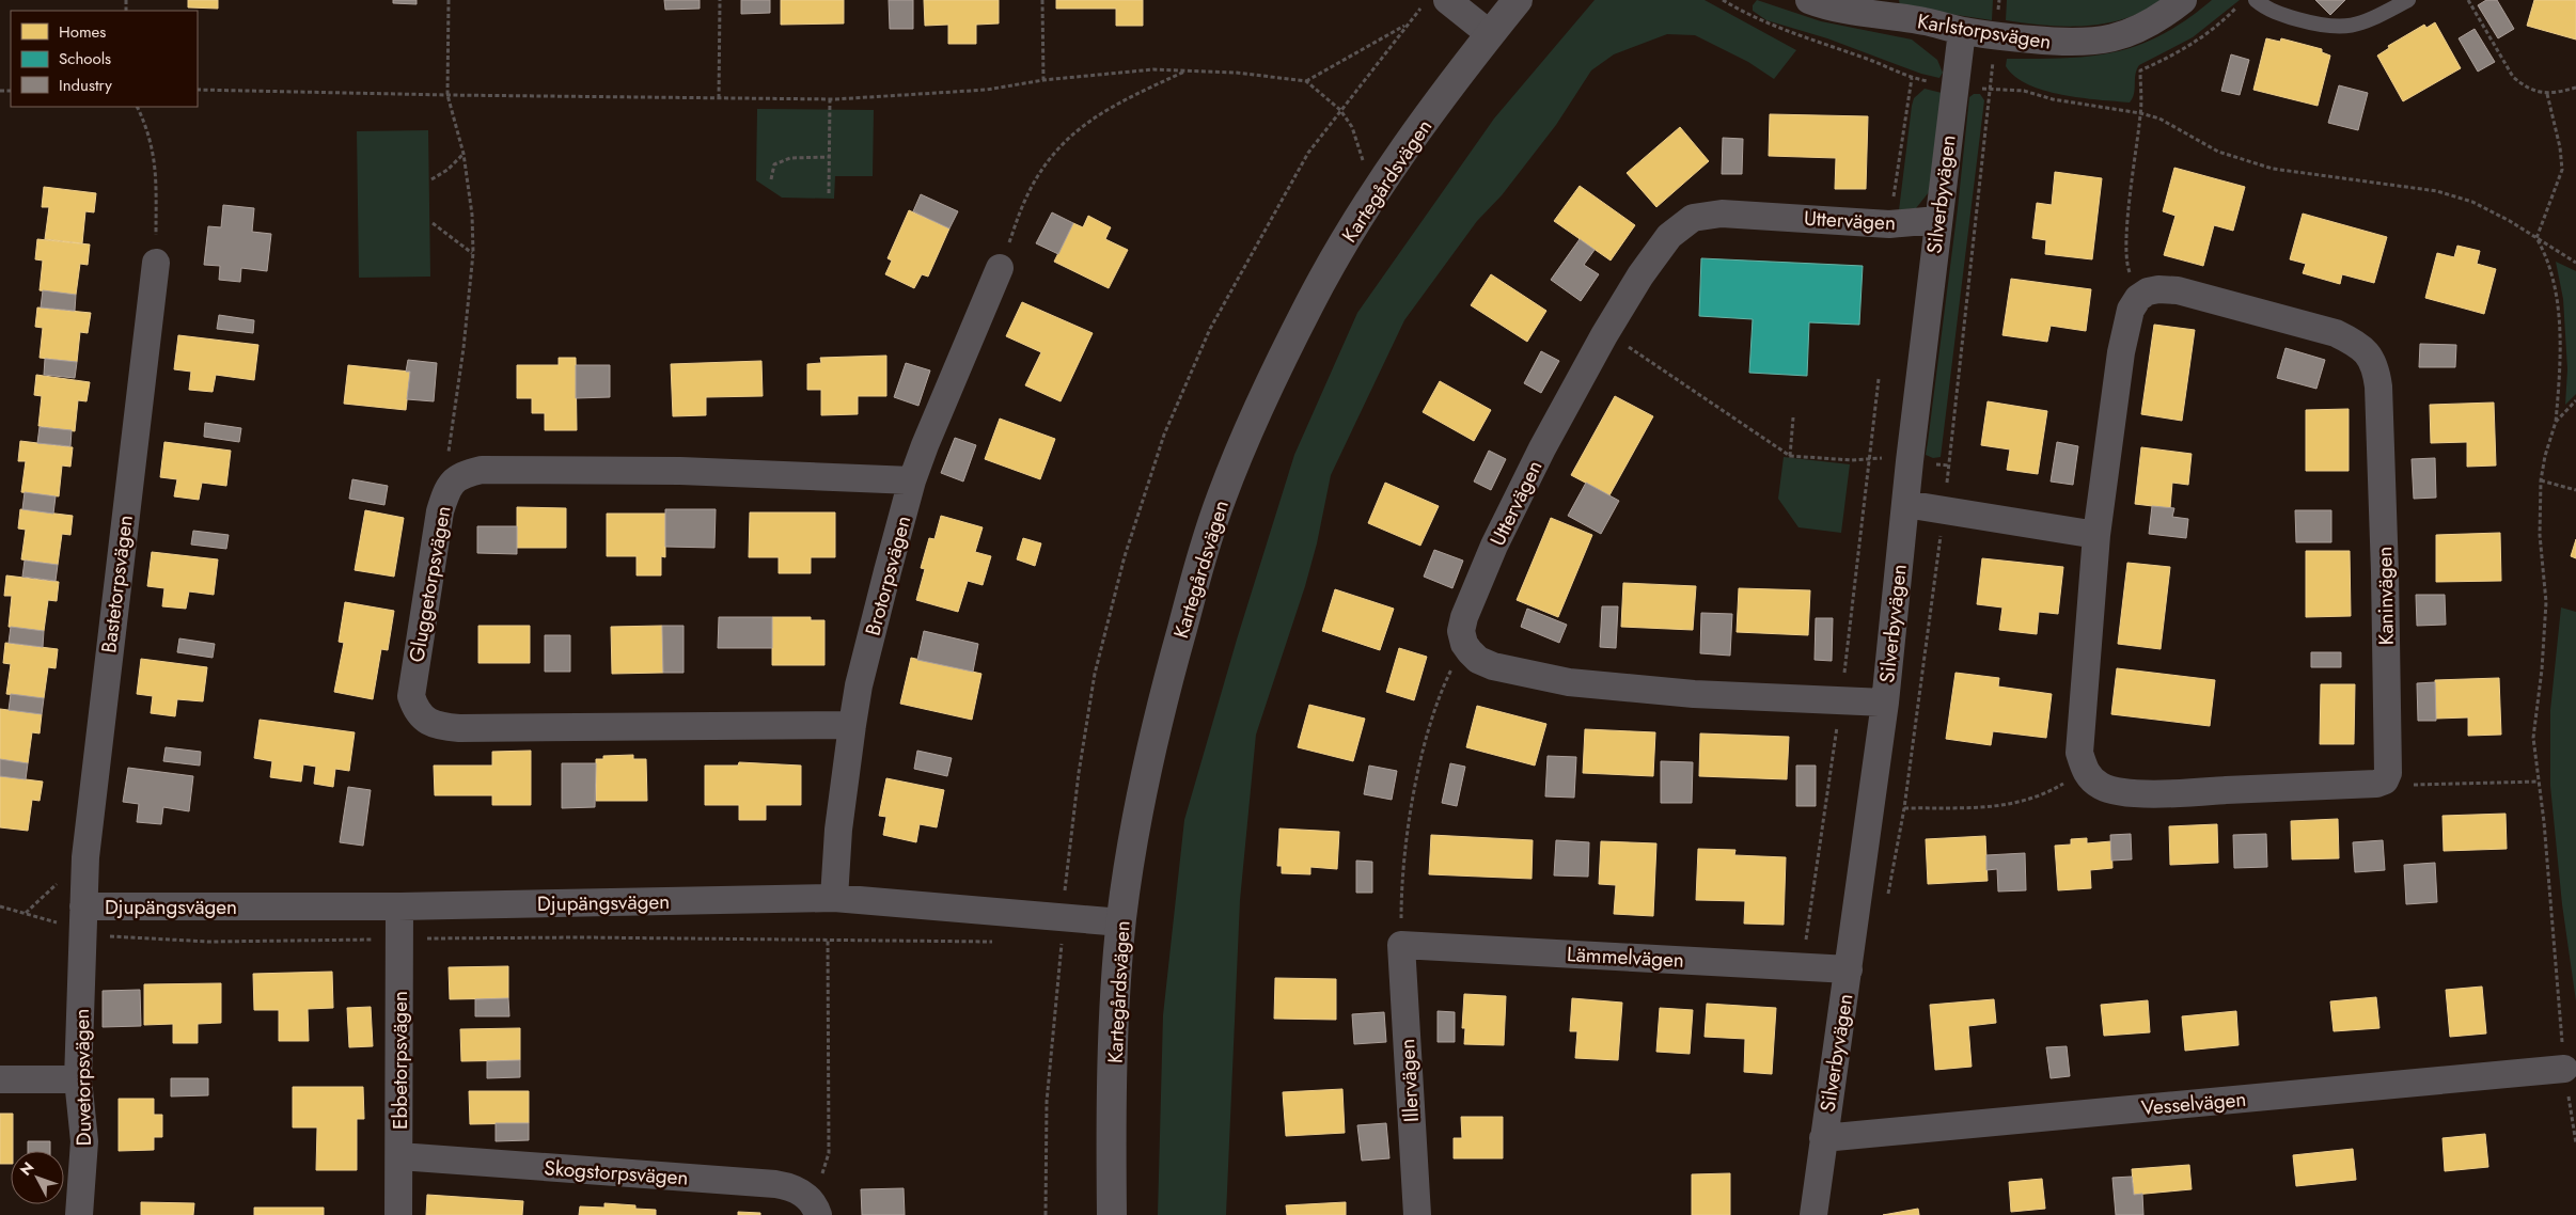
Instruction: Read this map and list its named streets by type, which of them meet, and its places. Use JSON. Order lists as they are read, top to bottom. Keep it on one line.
{"streets":{"street":["Karlstorpsvägen","Kartegårdsvägen","Silverbyvägen","Uttervägen","Brotorpsvägen","Bastetorpsvägen","Gluggetorpsvägen","Kaninvägen","Djupängsvägen","Lämmelvägen","Ebbetorpsvägen","Duvetorpsvägen","Illervägen","Vesselvägen","Skogstorpsvägen"]},"crossings":[["Karlstorpsvägen","Silverbyvägen"],["Kartegårdsvägen","Djupängsvägen"],["Silverbyvägen","Uttervägen"],["Silverbyvägen","Lämmelvägen"],["Silverbyvägen","Vesselvägen"],["Brotorpsvägen","Gluggetorpsvägen"],["Brotorpsvägen","Djupängsvägen"],["Bastetorpsvägen","Djupängsvägen"],["Bastetorpsvägen","Duvetorpsvägen"],["Djupängsvägen","Ebbetorpsvägen"],["Djupängsvägen","Duvetorpsvägen"],["Lämmelvägen","Illervägen"],["Ebbetorpsvägen","Skogstorpsvägen"]],"legend":["Homes","Schools","Industry"],"north":"top left"}
